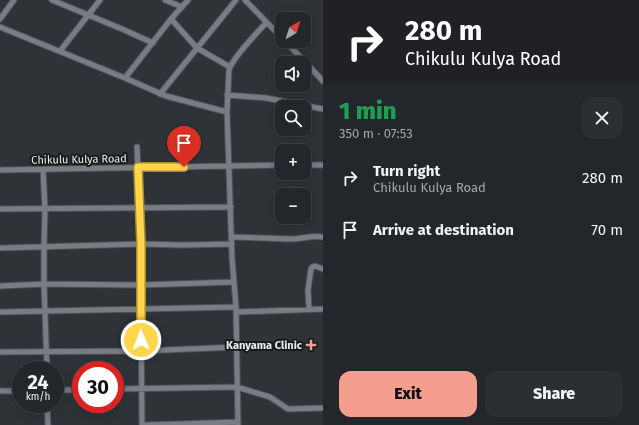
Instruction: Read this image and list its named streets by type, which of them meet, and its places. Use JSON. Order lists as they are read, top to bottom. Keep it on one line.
{"streets":{"street":["Chikulu Kulya Road"]},"places":{"health":["Kanyama Clinic"]},"north":"top right","page":{"turn":["280 m","Chikulu Kulya Road"],"map_buttons":["+","−"],"heading":["1 min","350 m · 07:53"],"list":[{"name":"Turn right","note":"Chikulu Kulya Road","value":"280 m"},{"name":"Arrive at destination","value":"70 m"}],"speed":"24 km/h","limit":"30","buttons":["Exit","Share"]}}
